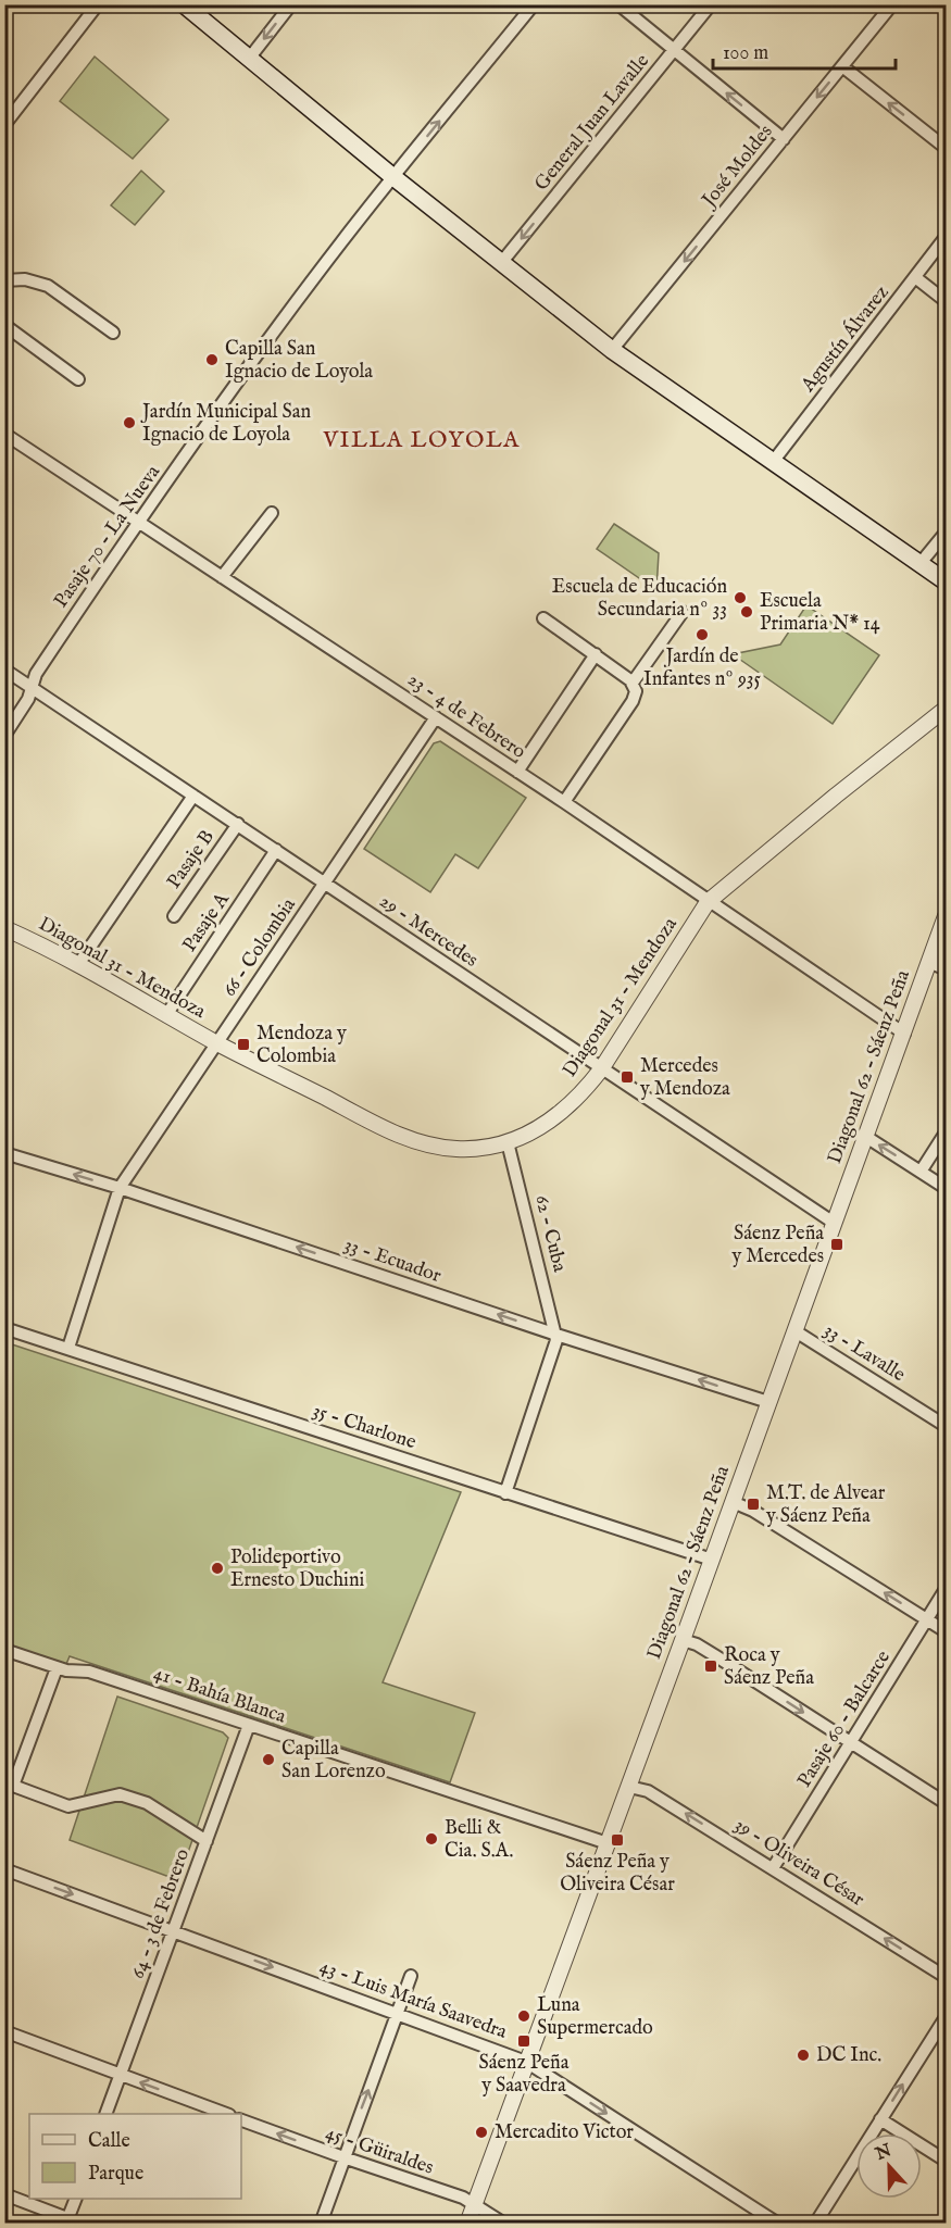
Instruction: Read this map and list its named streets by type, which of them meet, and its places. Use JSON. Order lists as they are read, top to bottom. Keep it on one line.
{"streets":{"street":["General Juan Lavalle","José Moldes","Agustín Álvarez","Pasaje 70 - La Nueva","23 - 4 de Febrero","Pasaje B","Pasaje A","29 - Mercedes","66 - Colombia","Diagonal 31 - Mendoza","Diagonal 62 - Sáenz Peña","62 - Cuba","33 - Ecuador","33 - Lavalle","35 - Charlone","41 - Bahía Blanca","Pasaje 60 - Balcarce","39 - Oliveira César","64 - 3 de Febrero","43 - Luis María Saavedra","45 - Güiraldes"]},"crossings":[["Pasaje 70 - La Nueva","23 - 4 de Febrero"],["Pasaje 70 - La Nueva","29 - Mercedes"],["23 - 4 de Febrero","66 - Colombia"],["23 - 4 de Febrero","Diagonal 31 - Mendoza"],["23 - 4 de Febrero","Diagonal 62 - Sáenz Peña"],["Pasaje B","29 - Mercedes"],["Pasaje A","29 - Mercedes"],["Pasaje A","Diagonal 31 - Mendoza"],["29 - Mercedes","66 - Colombia"],["29 - Mercedes","Diagonal 31 - Mendoza"],["29 - Mercedes","Diagonal 62 - Sáenz Peña"],["66 - Colombia","Diagonal 31 - Mendoza"],["66 - Colombia","33 - Ecuador"],["66 - Colombia","35 - Charlone"],["Diagonal 31 - Mendoza","62 - Cuba"],["Diagonal 62 - Sáenz Peña","33 - Ecuador"],["Diagonal 62 - Sáenz Peña","33 - Lavalle"],["Diagonal 62 - Sáenz Peña","35 - Charlone"],["Diagonal 62 - Sáenz Peña","41 - Bahía Blanca"],["Diagonal 62 - Sáenz Peña","39 - Oliveira César"],["Diagonal 62 - Sáenz Peña","43 - Luis María Saavedra"],["Diagonal 62 - Sáenz Peña","45 - Güiraldes"],["62 - Cuba","33 - Ecuador"],["41 - Bahía Blanca","64 - 3 de Febrero"],["Pasaje 60 - Balcarce","39 - Oliveira César"],["64 - 3 de Febrero","43 - Luis María Saavedra"]],"one_way":["General Juan Lavalle","José Moldes","33 - Ecuador","39 - Oliveira César","43 - Luis María Saavedra","45 - Güiraldes"],"districts":["VILLA LOYOLA"],"places":{"other":["Capilla San Ignacio de Loyola","Jardín Municipal San Ignacio de Loyola","Escuela de Educación Secundaria nº 33","Escuela Primaria N* 14","Jardín de Infantes nº 935","Polideportivo Ernesto Duchini","Capilla San Lorenzo","Belli & Cia. S.A.","Luna Supermercado","DC Inc.","Mercadito Victor"],"transit":["Mendoza y Colombia","Mercedes y Mendoza","Sáenz Peña y Mercedes","M.T. de Alvear y Sáenz Peña","Roca y Sáenz Peña","Sáenz Peña y Oliveira César","Sáenz Peña y Saavedra"]},"legend":["Calle","Parque"],"scale_bar":"100 m","north":"top"}
